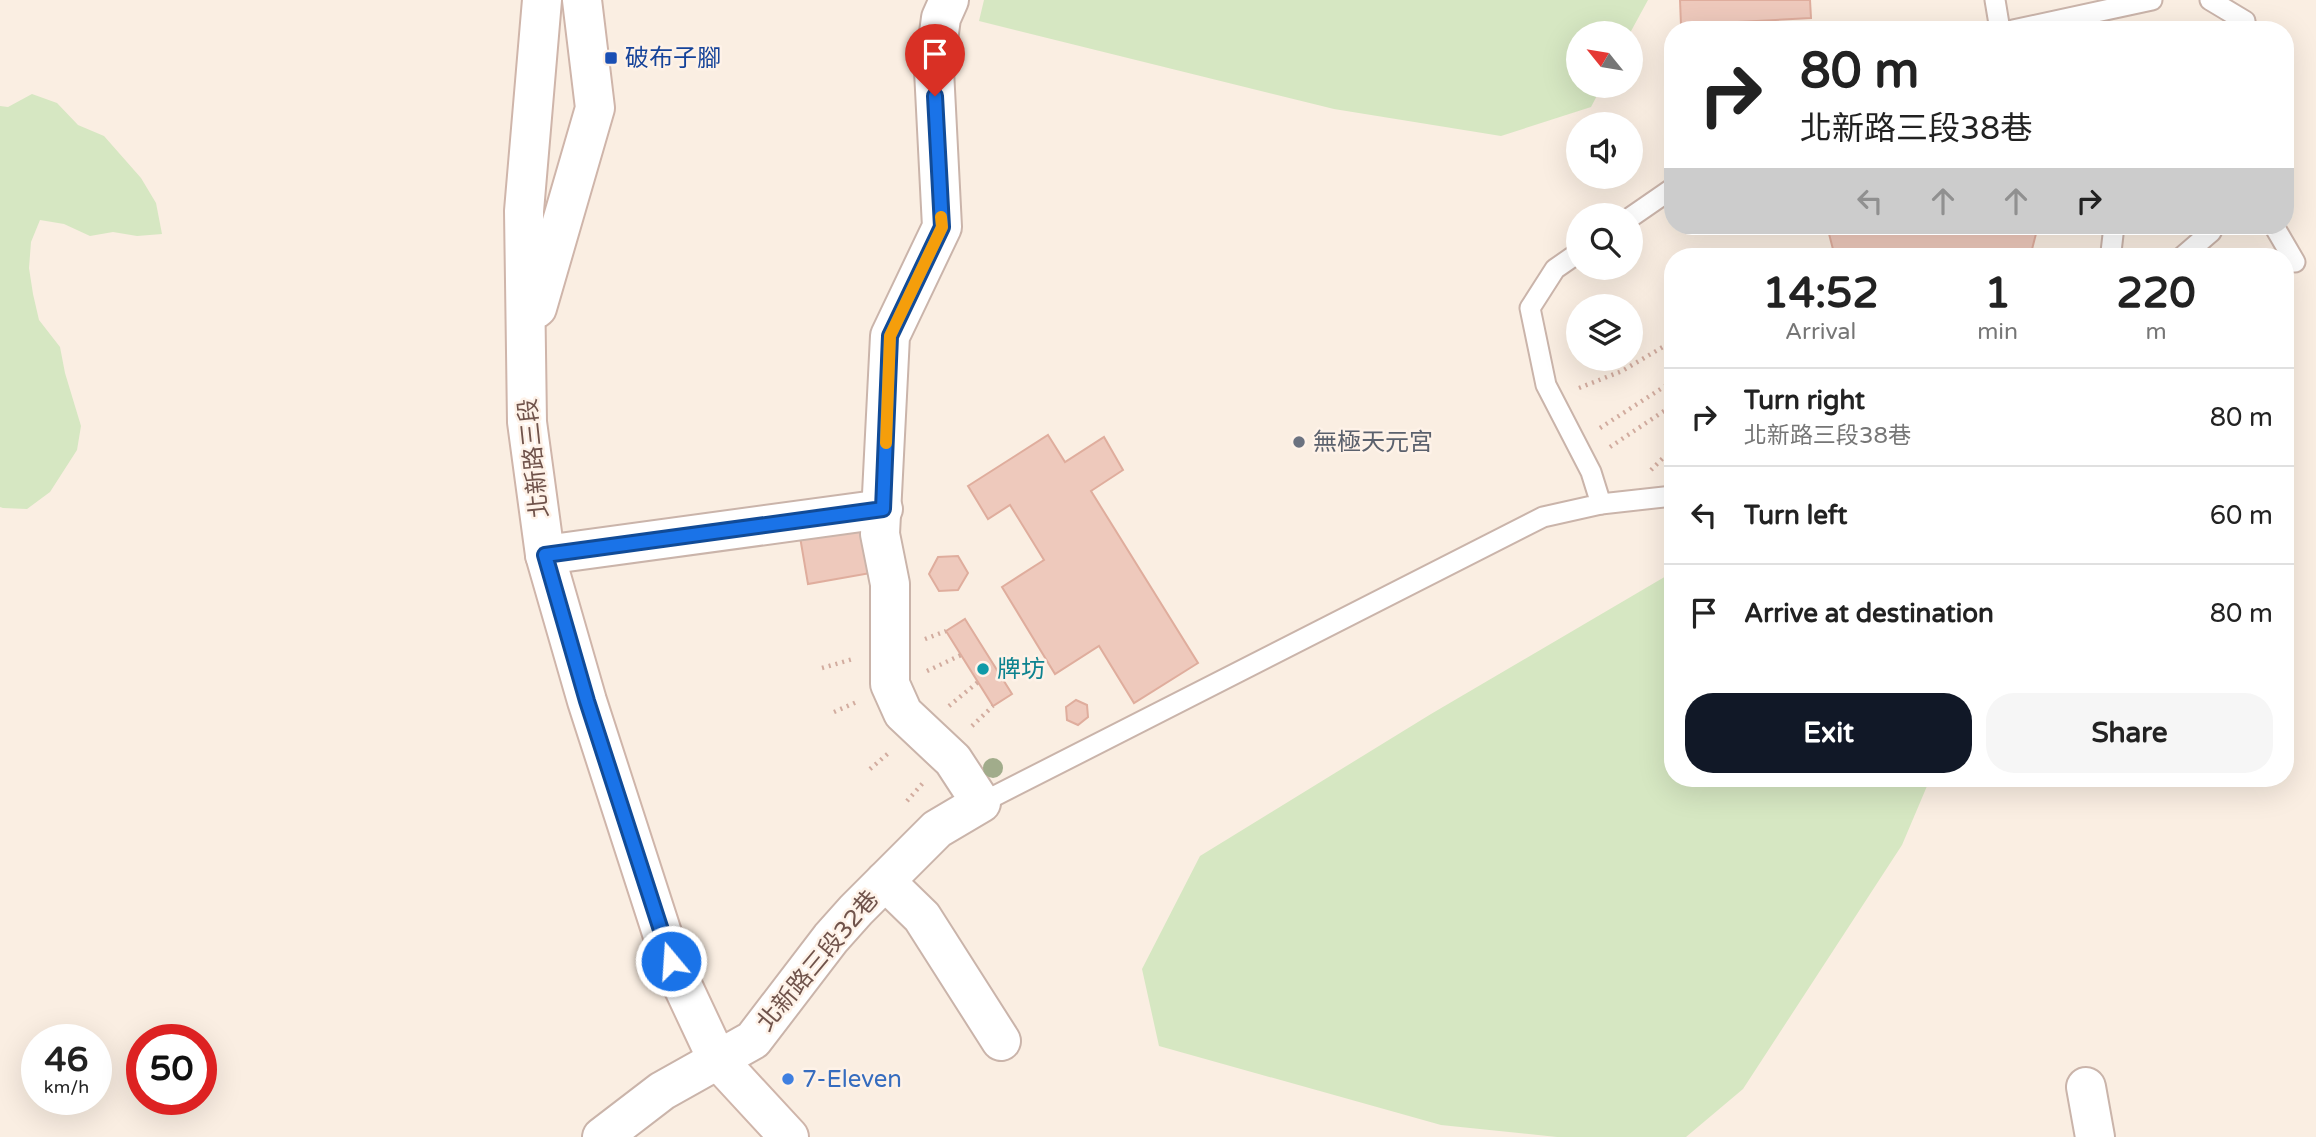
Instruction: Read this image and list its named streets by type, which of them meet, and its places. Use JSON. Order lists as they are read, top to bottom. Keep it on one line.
{"streets":{"street":["北新路三段","北新路三段32巷"]},"crossings":[["北新路三段","北新路三段32巷"]],"places":{"transit":["破布子腳"],"other":["無極天元宮","牌坊","7-Eleven"]},"north":"top left","page":{"turn":["80 m","北新路三段38巷"],"eta":["14:52","Arrival","1","min","220","m"],"list":[{"name":"Turn right","note":"北新路三段38巷","value":"80 m"},{"name":"Turn left","value":"60 m"},{"name":"Arrive at destination","value":"80 m"}],"buttons":["Exit","Share"],"speed":"46 km/h","limit":"50"}}
